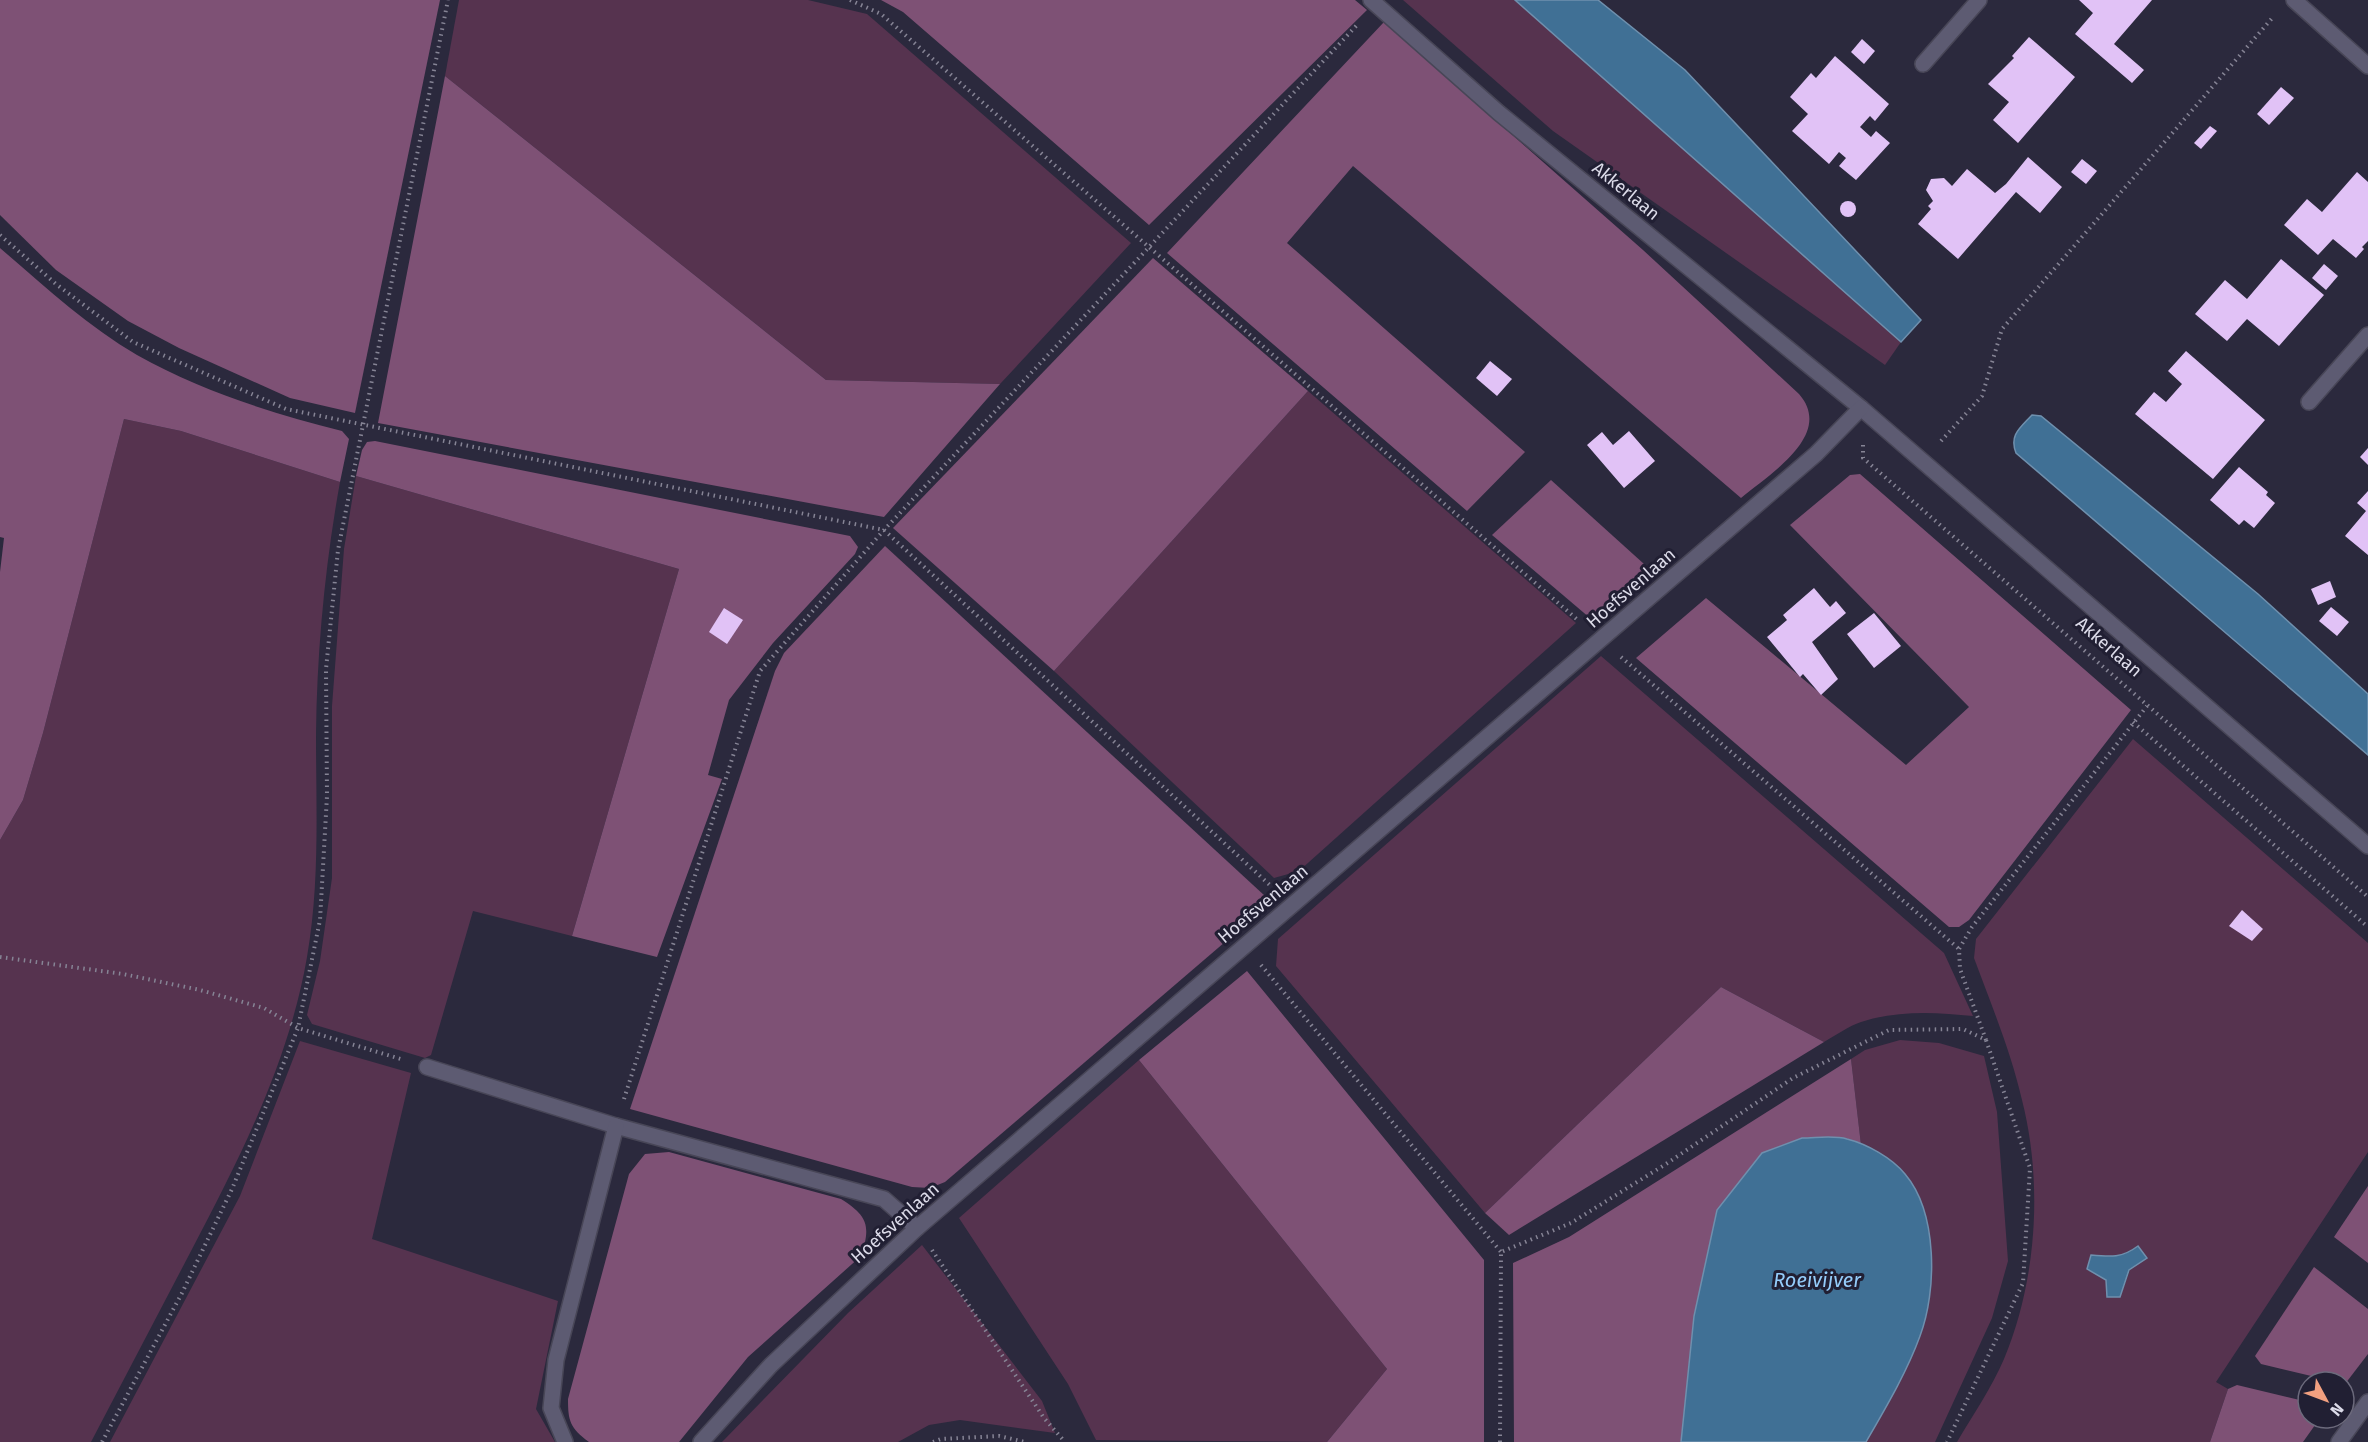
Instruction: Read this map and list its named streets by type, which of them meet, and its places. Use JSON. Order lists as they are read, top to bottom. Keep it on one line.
{"streets":{"street":["Akkerlaan","Hoefsvenlaan"]},"crossings":[["Akkerlaan","Hoefsvenlaan"]],"water":["Roeivijver"],"north":"bottom right"}
